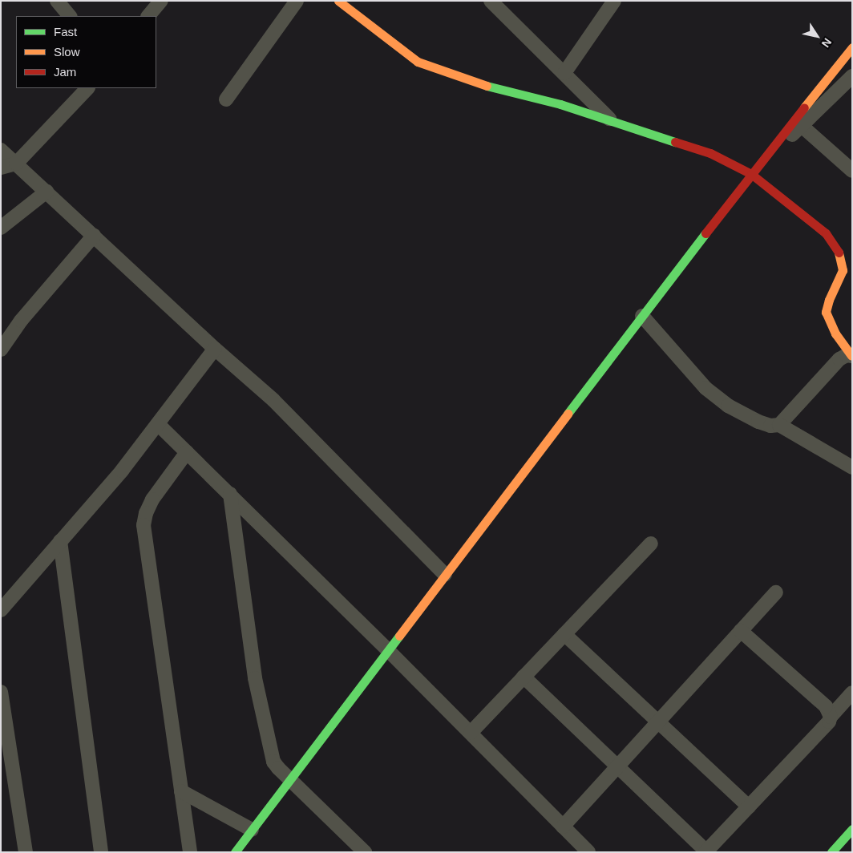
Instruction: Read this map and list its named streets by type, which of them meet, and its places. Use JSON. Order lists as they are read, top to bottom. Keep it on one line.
{"legend":["Fast","Slow","Jam"],"north":"bottom right"}
